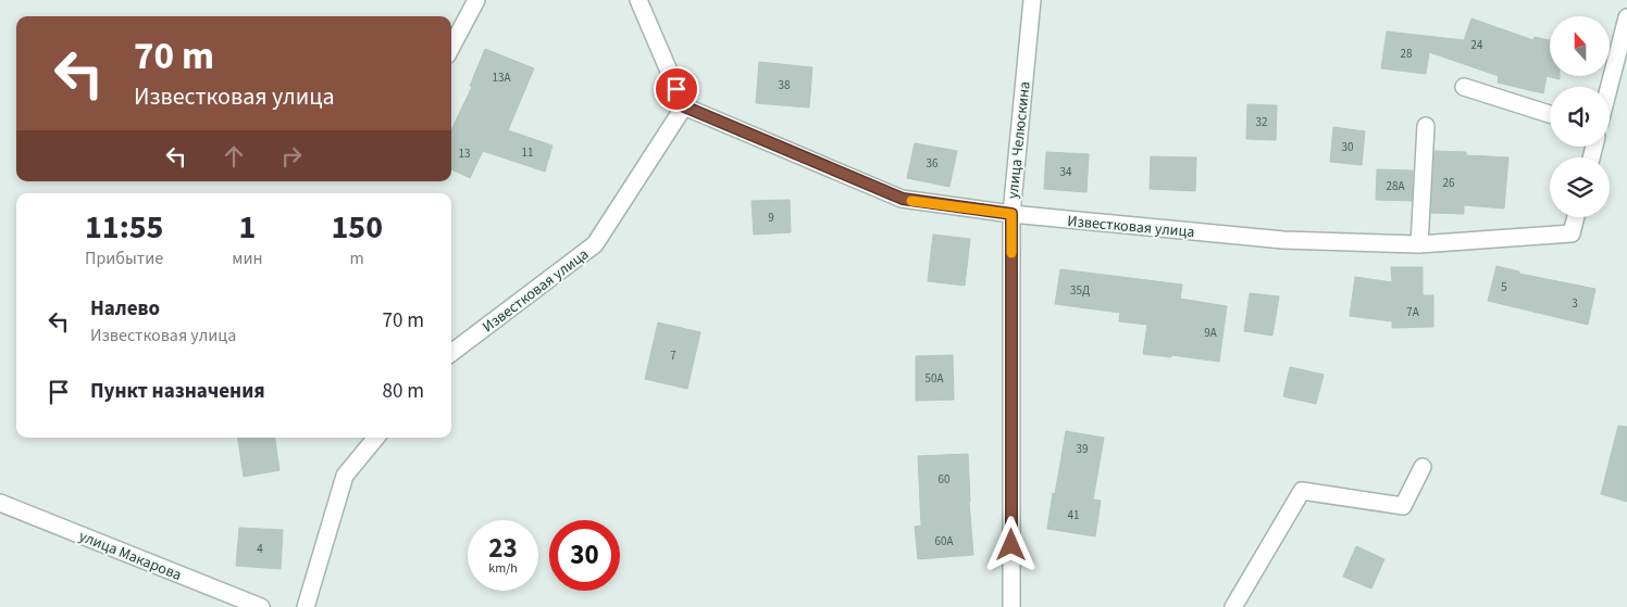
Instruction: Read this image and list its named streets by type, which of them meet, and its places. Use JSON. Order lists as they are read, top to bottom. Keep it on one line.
{"streets":{"street":["улица Челюскина","Известковая улица","улица Макарова"]},"crossings":[["улица Челюскина","Известковая улица"]],"house_numbers":["24","28","13А","38","32","30","11","13","36","34","26","28А","9","5","35Д","3","7А","9А","7","50А","39","60","41","60А","4"],"north":"top","page":{"turn":["70 m","Известковая улица"],"eta":["11:55","Прибытие","1","мин","150","m"],"list":[{"name":"Налево","note":"Известковая улица","value":"70 m"},{"name":"Пункт назначения","value":"80 m"}],"speed":"23 km/h","limit":"30"}}
